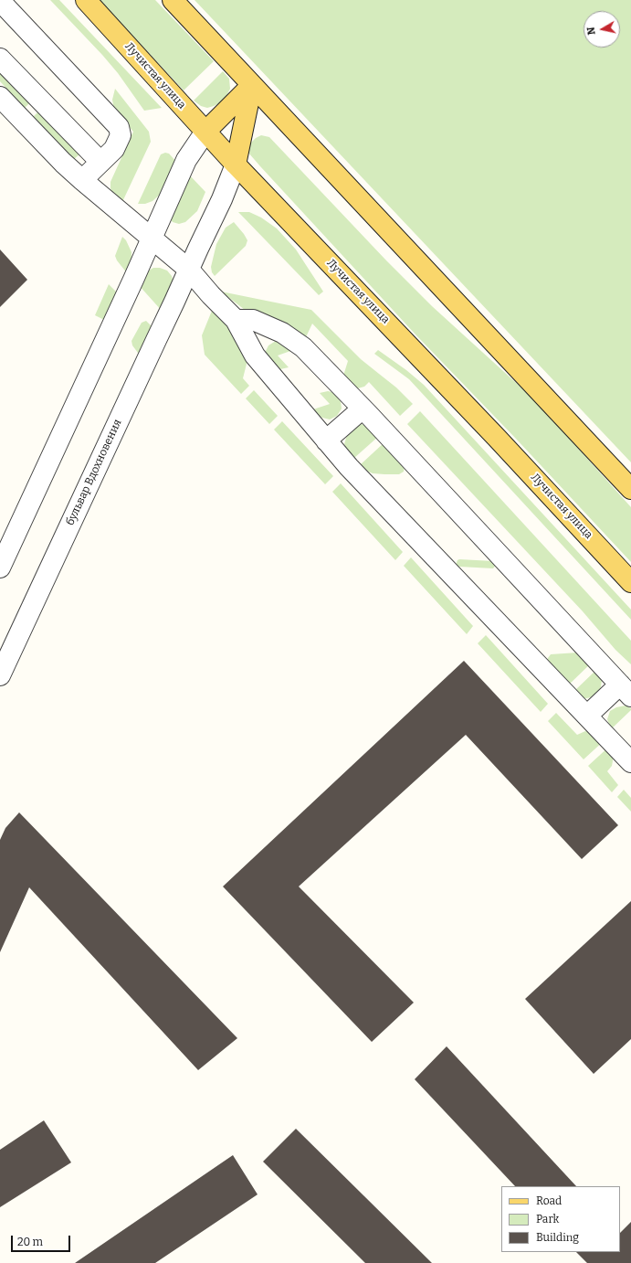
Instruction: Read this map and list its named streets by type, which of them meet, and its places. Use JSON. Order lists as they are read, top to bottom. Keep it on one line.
{"streets":{"main road":["Лучистая улица"],"lane":["бульвар Вдохновения"]},"crossings":[["Лучистая улица","бульвар Вдохновения"]],"legend":["Road","Park","Building"],"scale_bar":"20 m","north":"left"}
